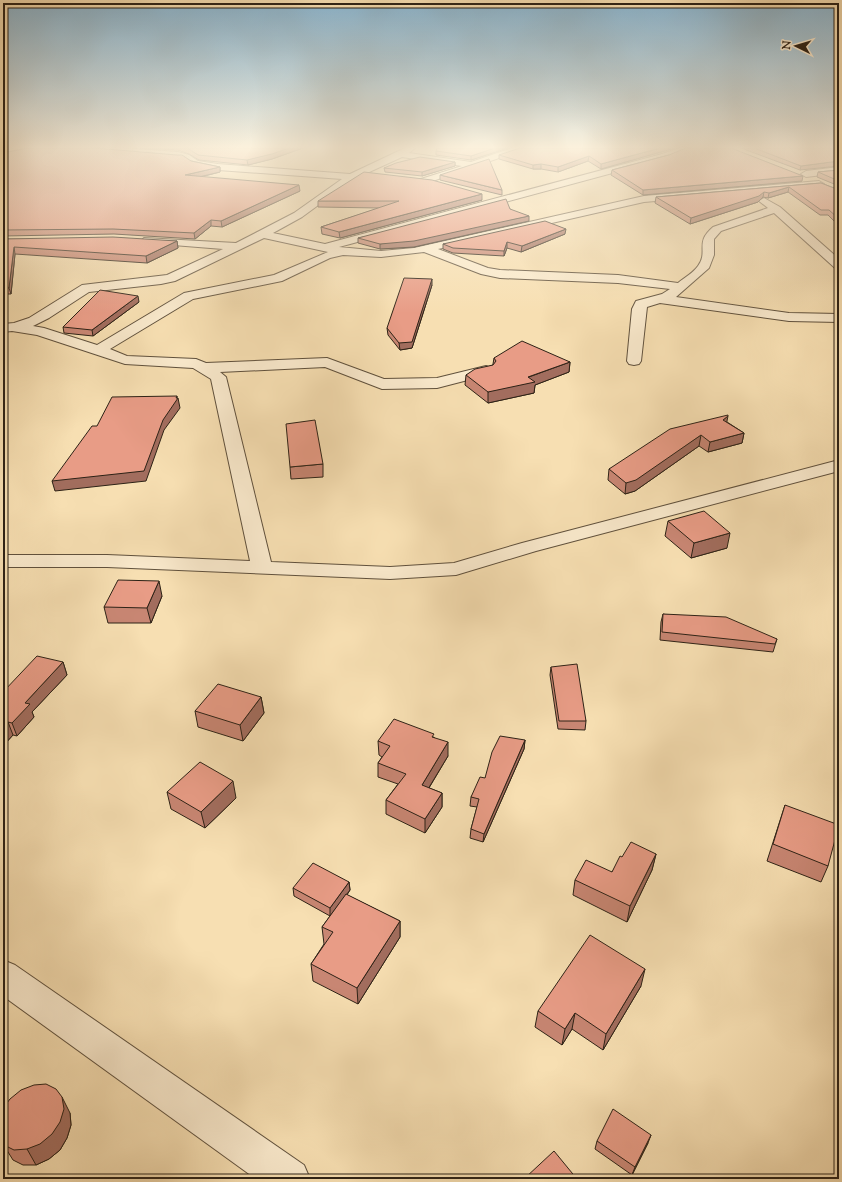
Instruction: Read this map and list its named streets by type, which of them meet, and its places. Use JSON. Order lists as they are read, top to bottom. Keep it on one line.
{"north":"left"}
